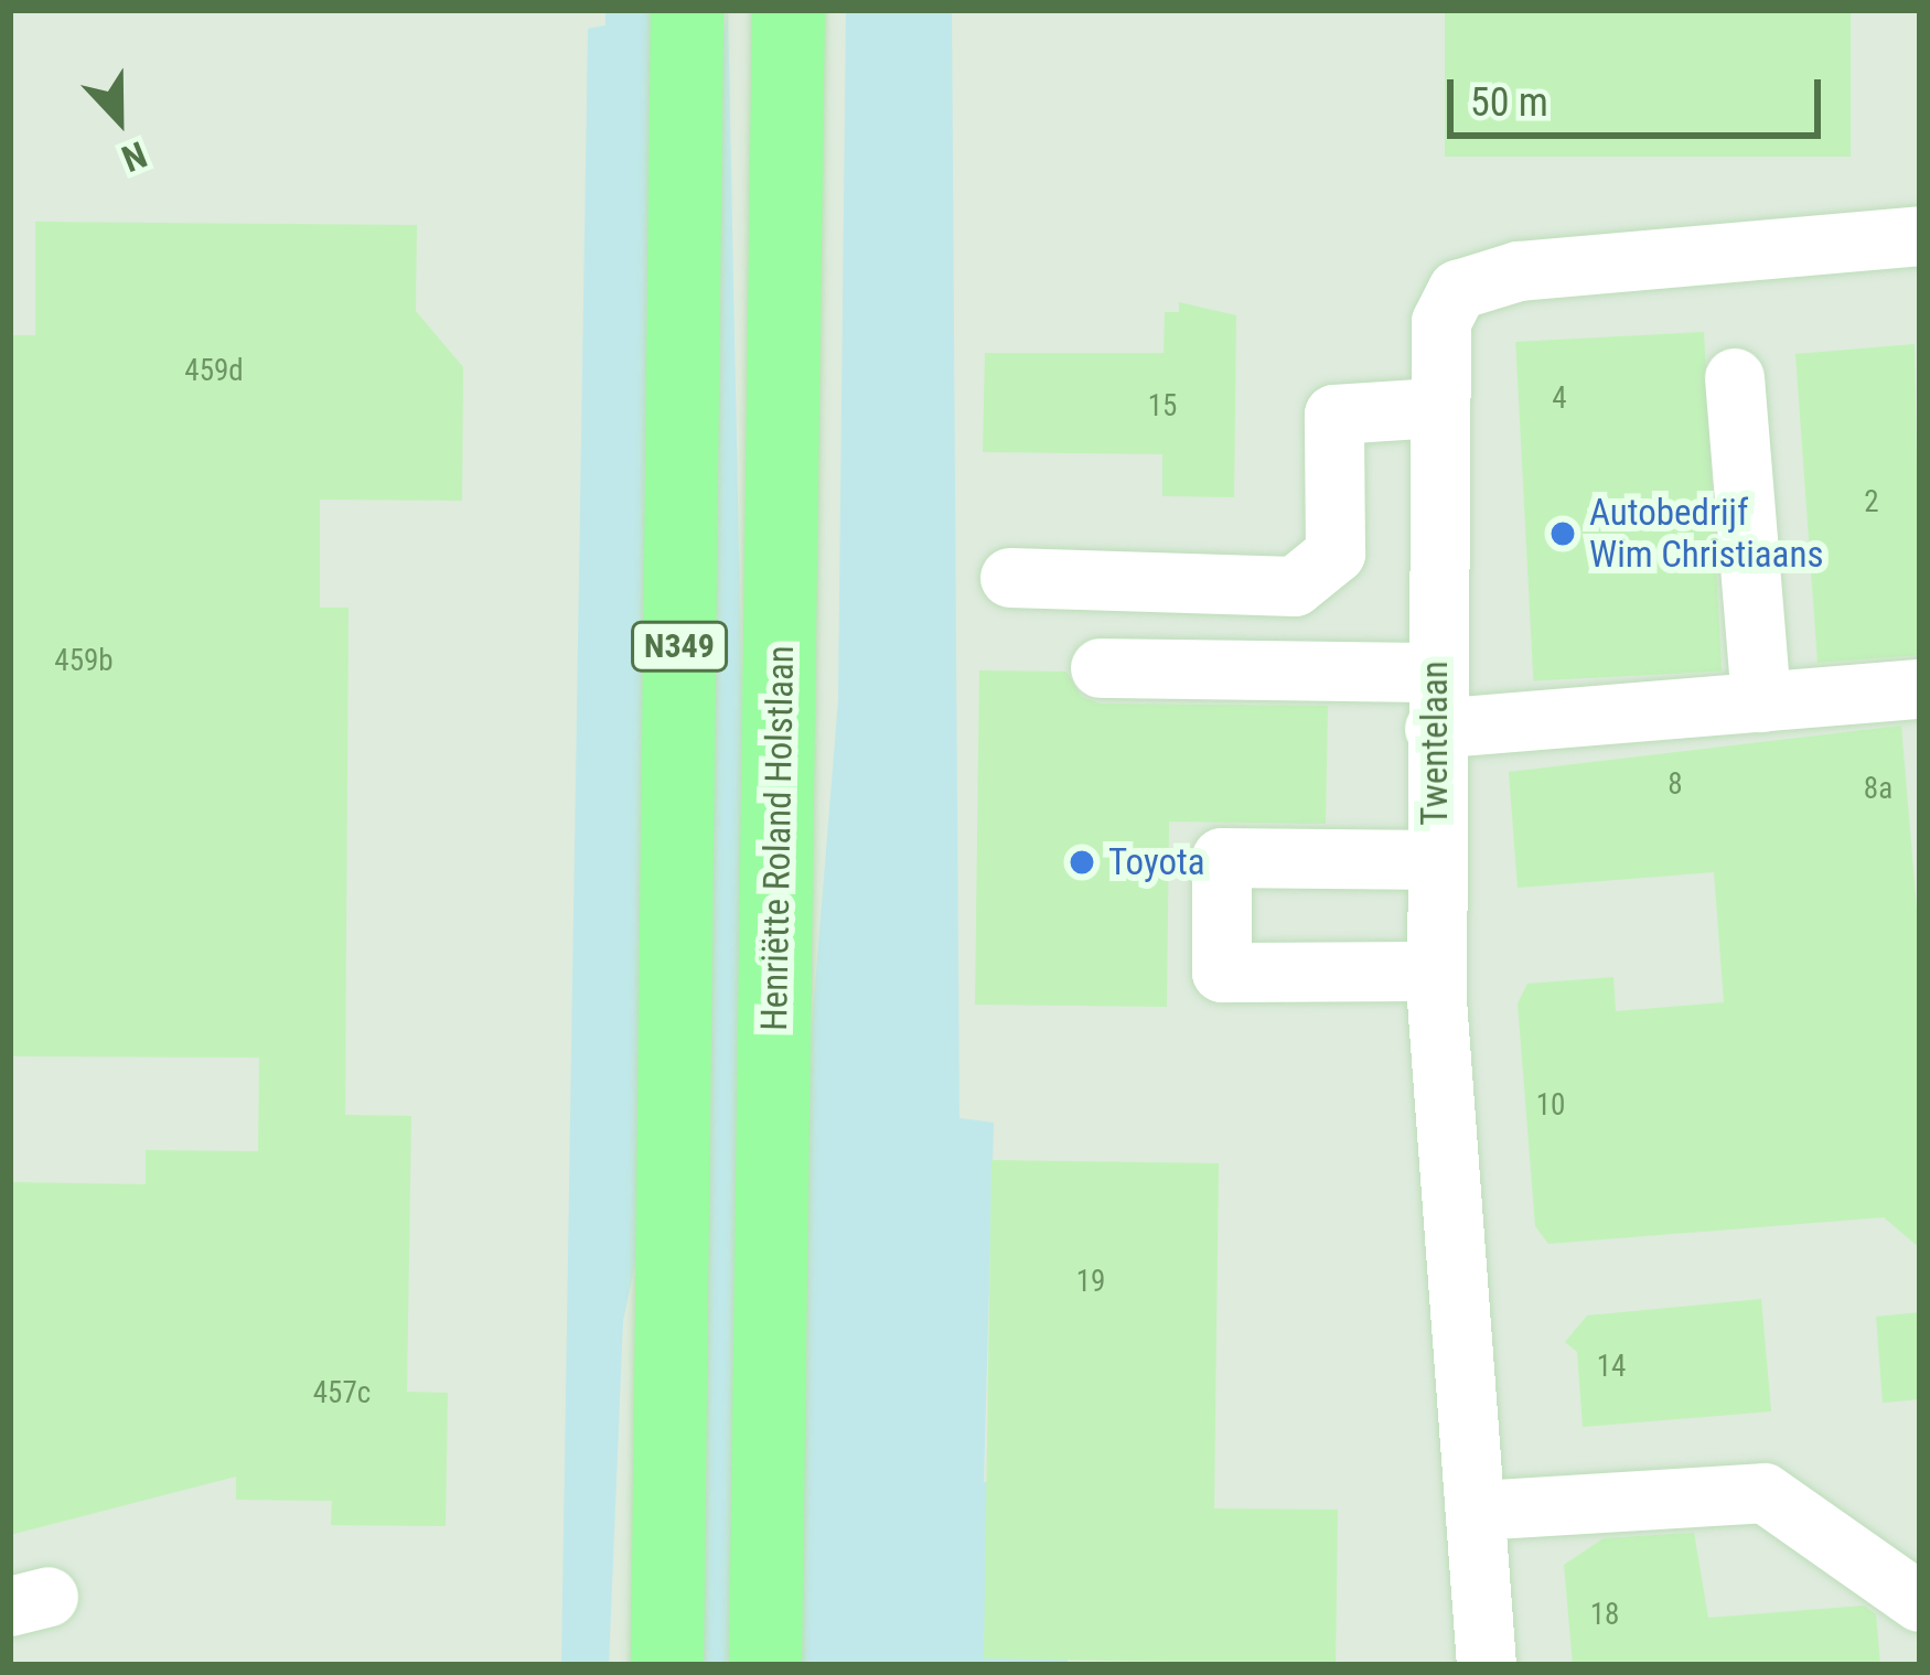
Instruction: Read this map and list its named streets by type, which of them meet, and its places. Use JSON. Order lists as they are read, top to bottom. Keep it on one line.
{"streets":{"main road":["N349","Henriëtte Roland Holstlaan"],"street":["Twentelaan"]},"places":["Autobedrijf Wim Christiaans","Toyota"],"house_numbers":["459d","4","15","2","459b","8","8a","10","19","14","457c","18"],"scale_bar":"50 m","north":"bottom"}
